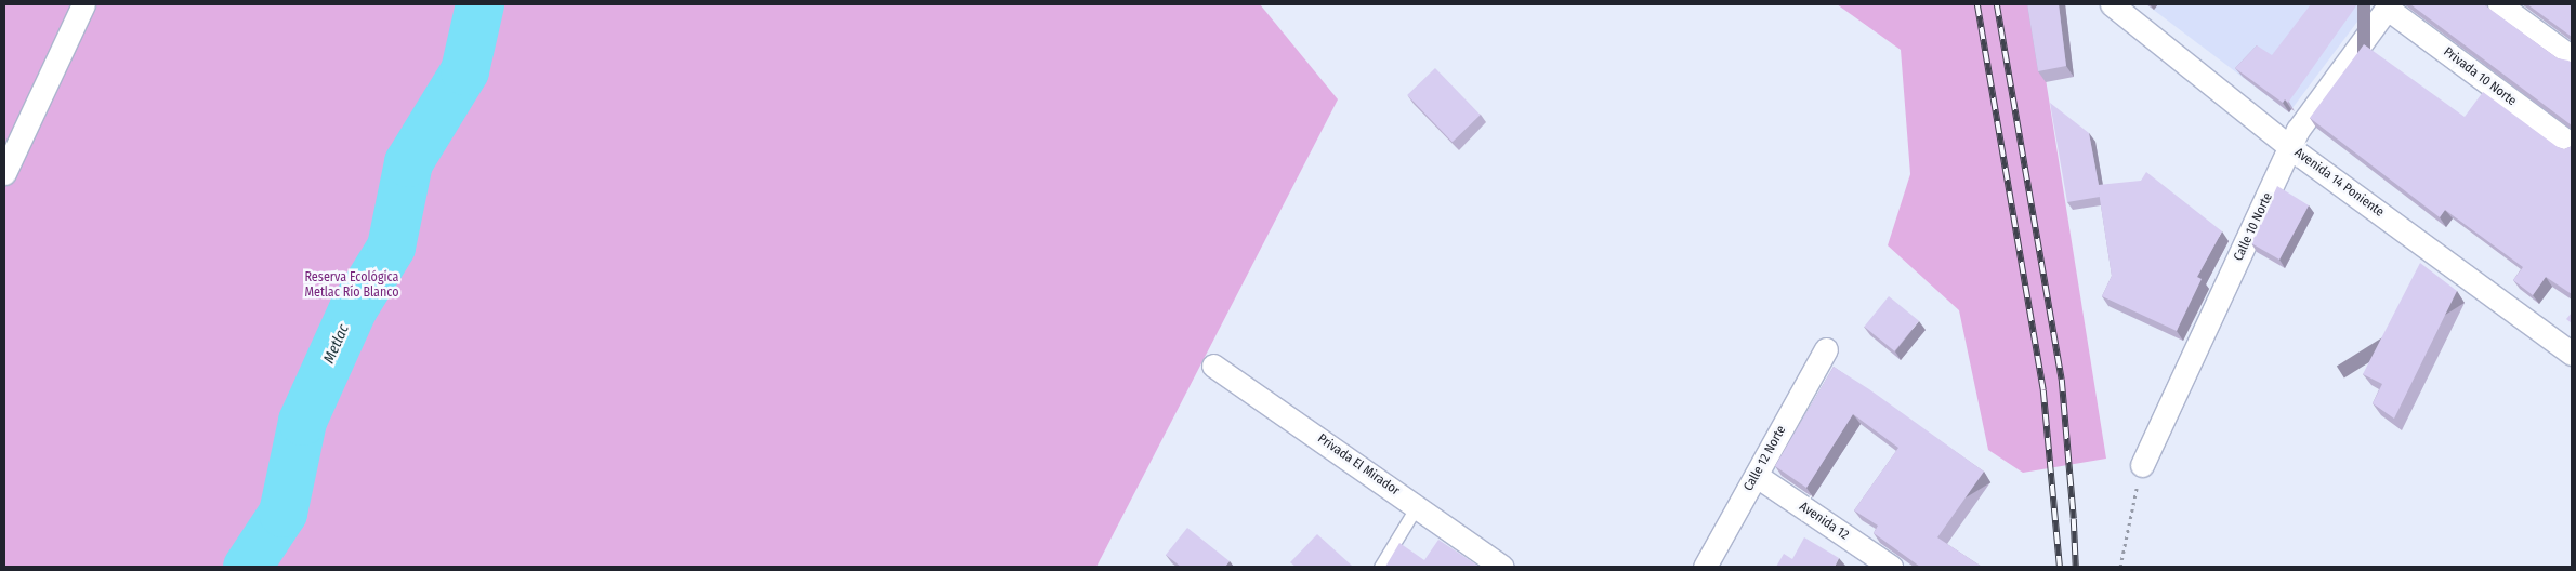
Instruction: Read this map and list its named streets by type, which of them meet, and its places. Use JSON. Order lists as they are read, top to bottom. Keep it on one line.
{"streets":{"street":["Privada 10 Norte","Avenida 14 Poniente","Calle 10 Norte","Calle 12 Norte","Privada El Mirador","Avenida 12"]},"crossings":[["Privada 10 Norte","Calle 10 Norte"],["Avenida 14 Poniente","Calle 10 Norte"],["Calle 12 Norte","Avenida 12"]],"water":["Metlac"],"parks":["Reserva Ecológica Metlac Río Blanco"]}
